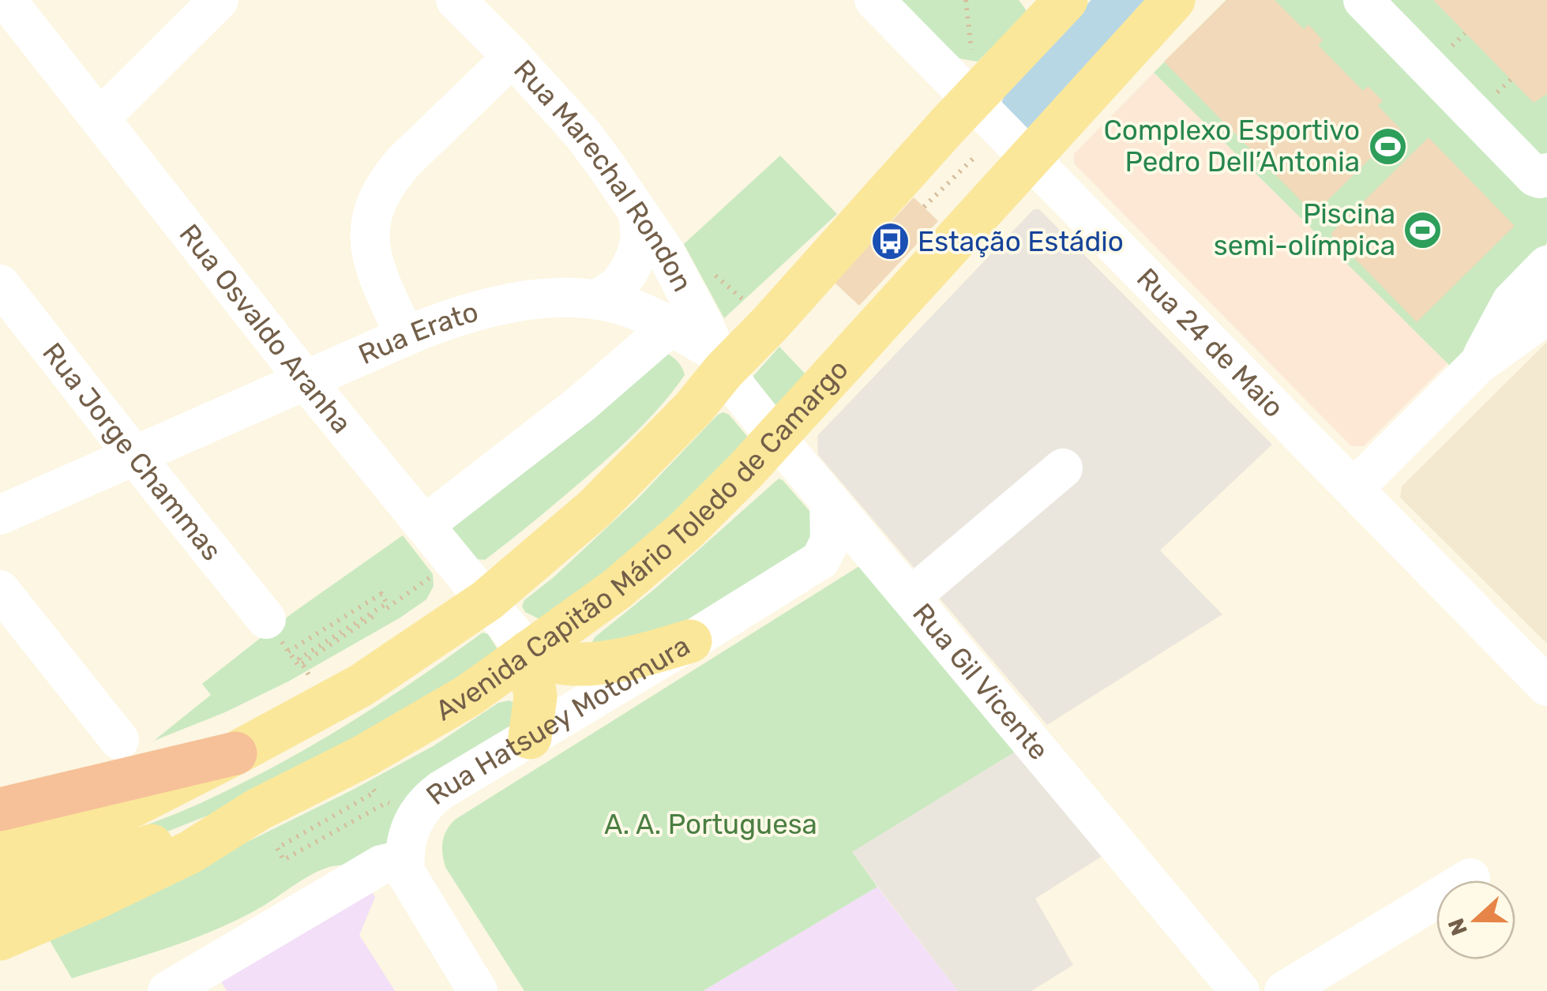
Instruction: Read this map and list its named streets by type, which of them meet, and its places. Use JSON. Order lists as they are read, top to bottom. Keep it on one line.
{"streets":{"main road":["Avenida Capitão Mário Toledo de Camargo"],"street":["Rua Marechal Rondon","Rua Osvaldo Aranha","Rua Erato","Rua 24 de Maio","Rua Jorge Chammas","Rua Gil Vicente","Rua Hatsuey Motomura"]},"crossings":[["Rua Marechal Rondon","Rua Erato"],["Rua Marechal Rondon","Avenida Capitão Mário Toledo de Camargo"],["Rua Marechal Rondon","Rua Gil Vicente"],["Rua Osvaldo Aranha","Rua Erato"],["Rua Osvaldo Aranha","Avenida Capitão Mário Toledo de Camargo"],["Rua Erato","Rua Jorge Chammas"],["Rua Erato","Avenida Capitão Mário Toledo de Camargo"],["Rua Erato","Rua Gil Vicente"],["Rua 24 de Maio","Avenida Capitão Mário Toledo de Camargo"],["Avenida Capitão Mário Toledo de Camargo","Rua Gil Vicente"],["Rua Gil Vicente","Rua Hatsuey Motomura"]],"parks":["A. A. Portuguesa"],"places":{"sports":["Complexo Esportivo Pedro Dell’Antonia","Piscina semi-olímpica"],"bus stop":["Estação Estádio"]},"north":"left"}
